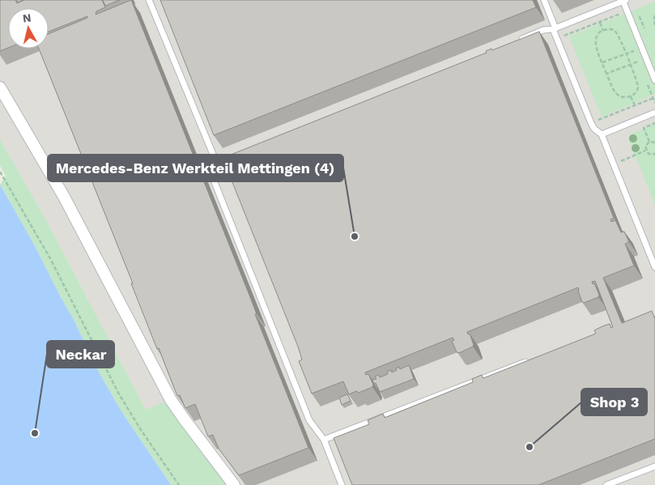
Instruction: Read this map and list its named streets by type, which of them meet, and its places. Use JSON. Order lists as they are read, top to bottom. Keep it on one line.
{"places":["Mercedes-Benz Werkteil Mettingen (4)","Neckar","Shop 3"],"north":"top"}
